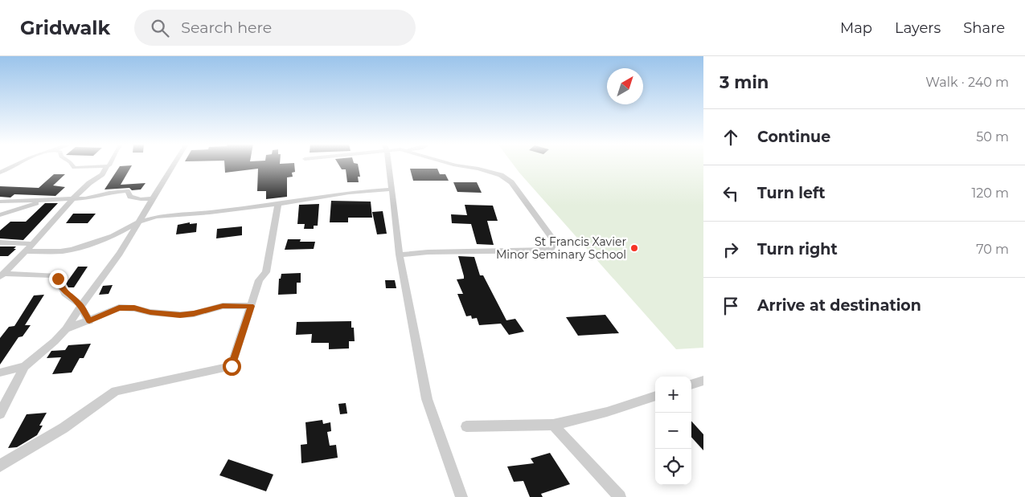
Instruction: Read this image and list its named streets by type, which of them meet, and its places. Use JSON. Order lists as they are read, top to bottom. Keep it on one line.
{"places":["St Francis Xavier Minor Seminary School"],"north":"top right","page":{"header":"Gridwalk","search":"Search here","nav":["Map","Layers","Share"],"heading":["3 min","Walk · 240 m"],"list":[["Continue","50 m"],["Turn left","120 m"],["Turn right","70 m"],"Arrive at destination"],"map_buttons":["+","−"]}}
